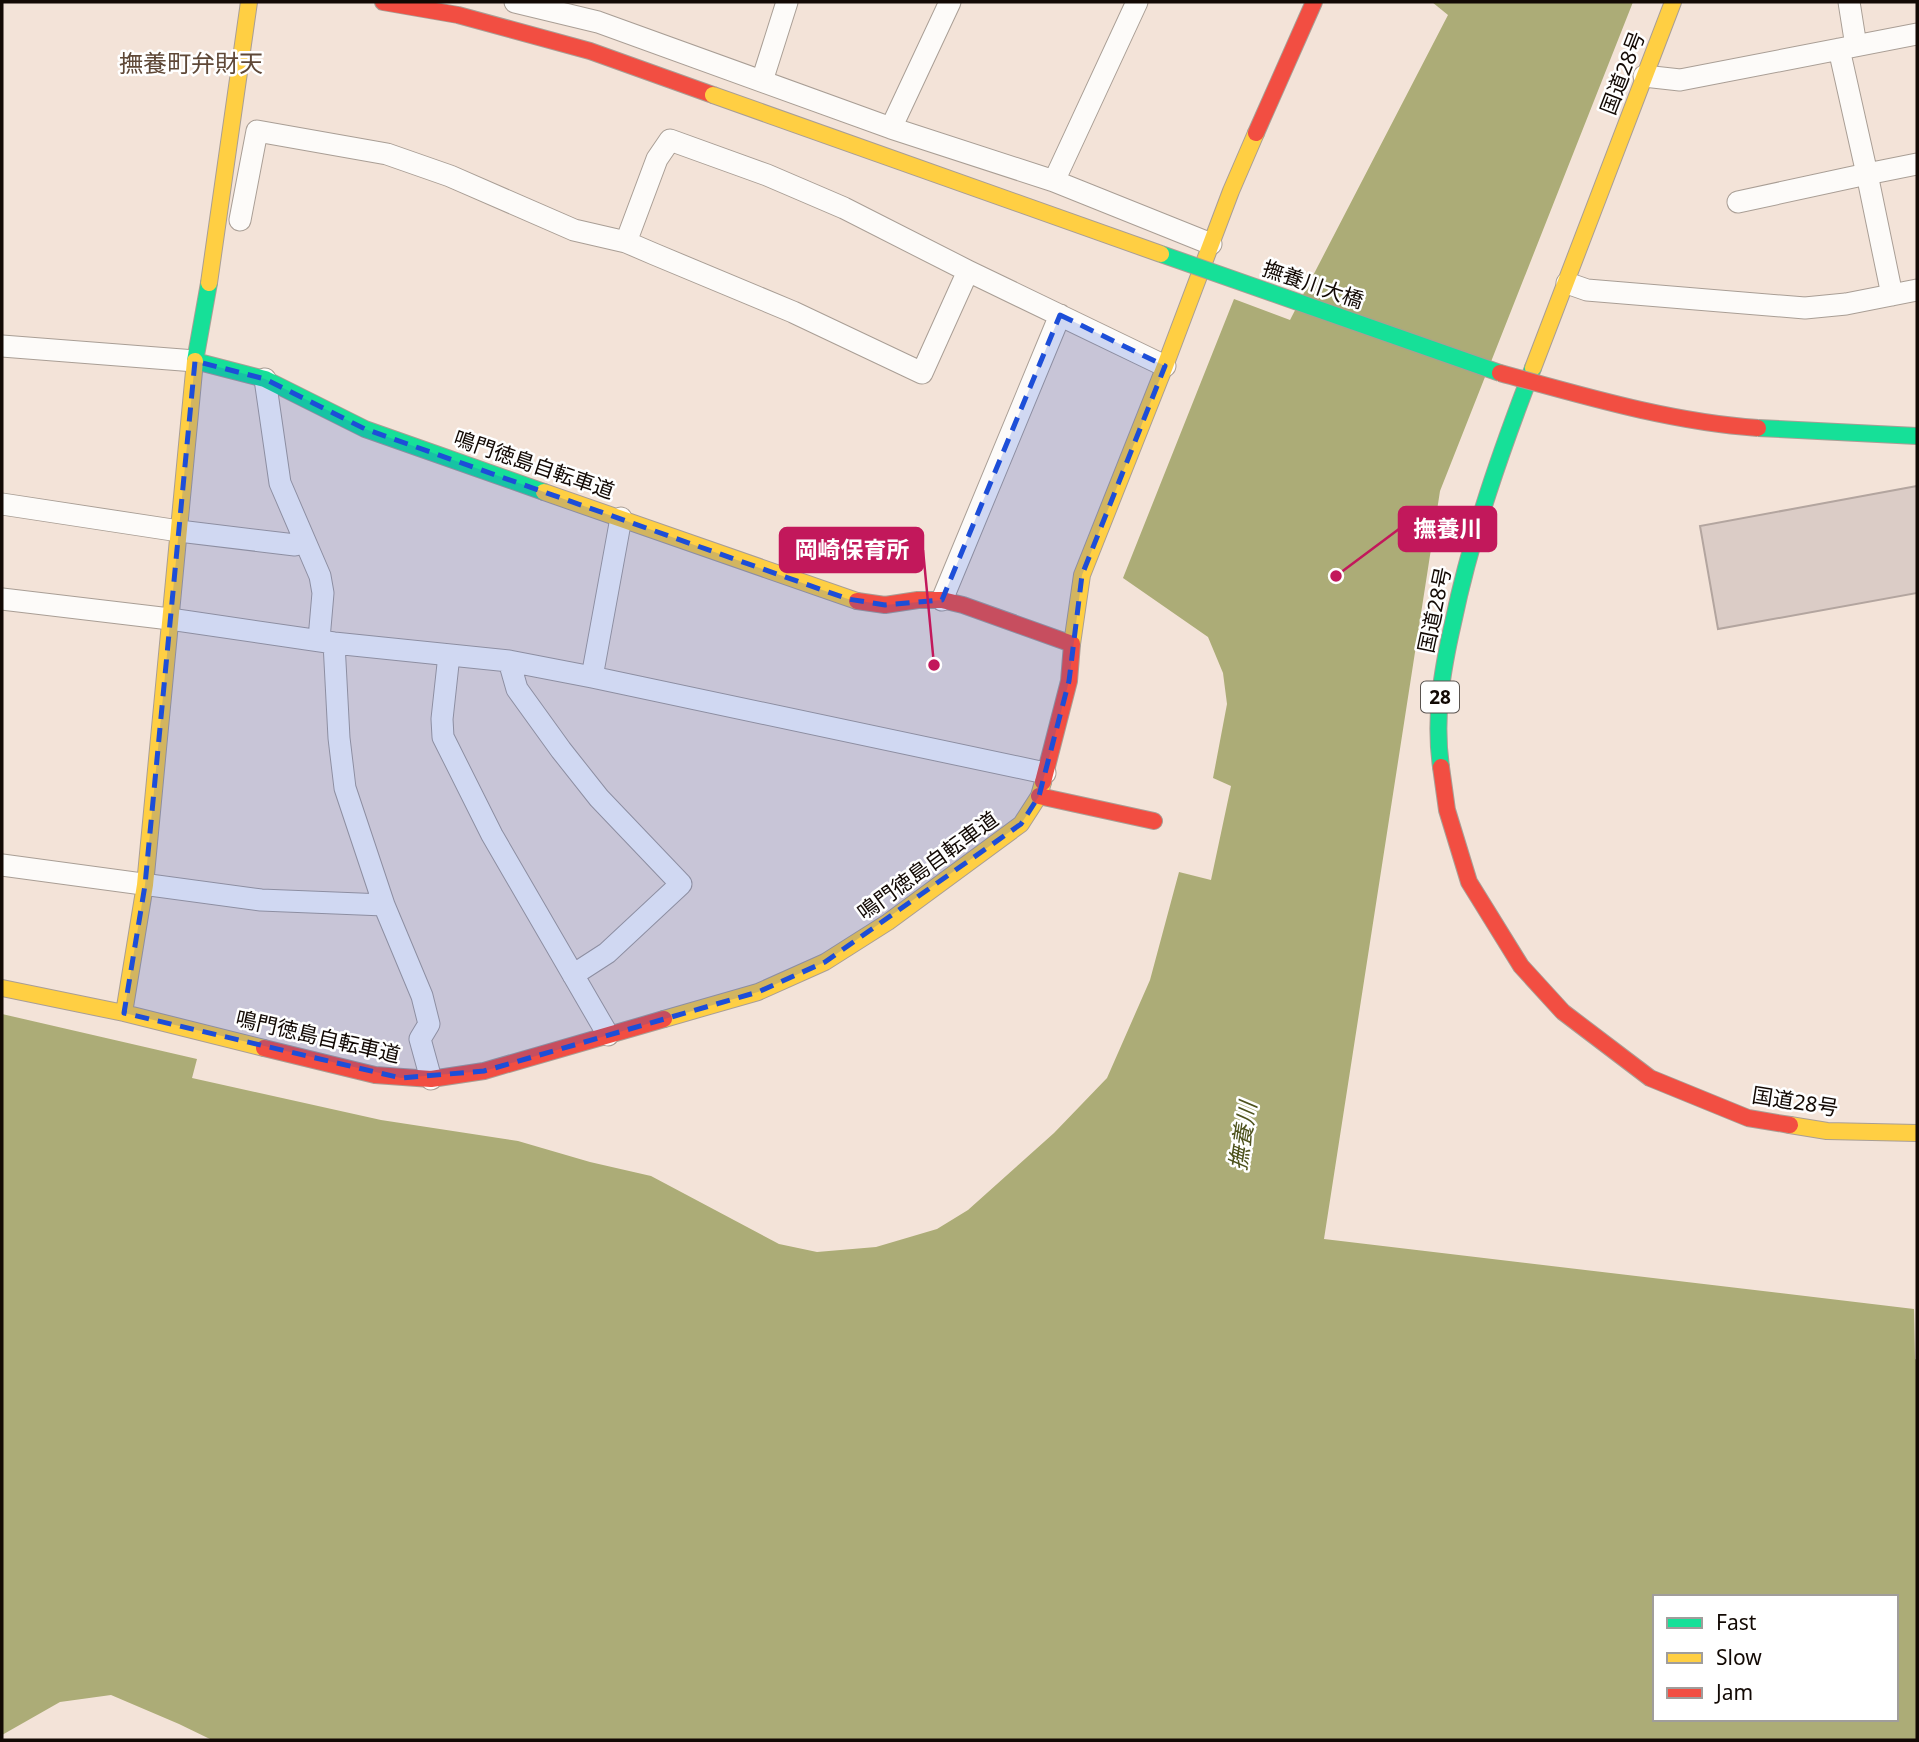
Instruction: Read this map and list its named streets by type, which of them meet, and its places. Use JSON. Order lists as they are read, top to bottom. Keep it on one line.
{"streets":{"main road":["国道28号","撫養川大橋","鳴門徳島自転車道","28"]},"districts":["撫養町弁財天"],"water":["撫養川"],"places":["撫養川","岡崎保育所"],"legend":["Fast","Slow","Jam"]}
